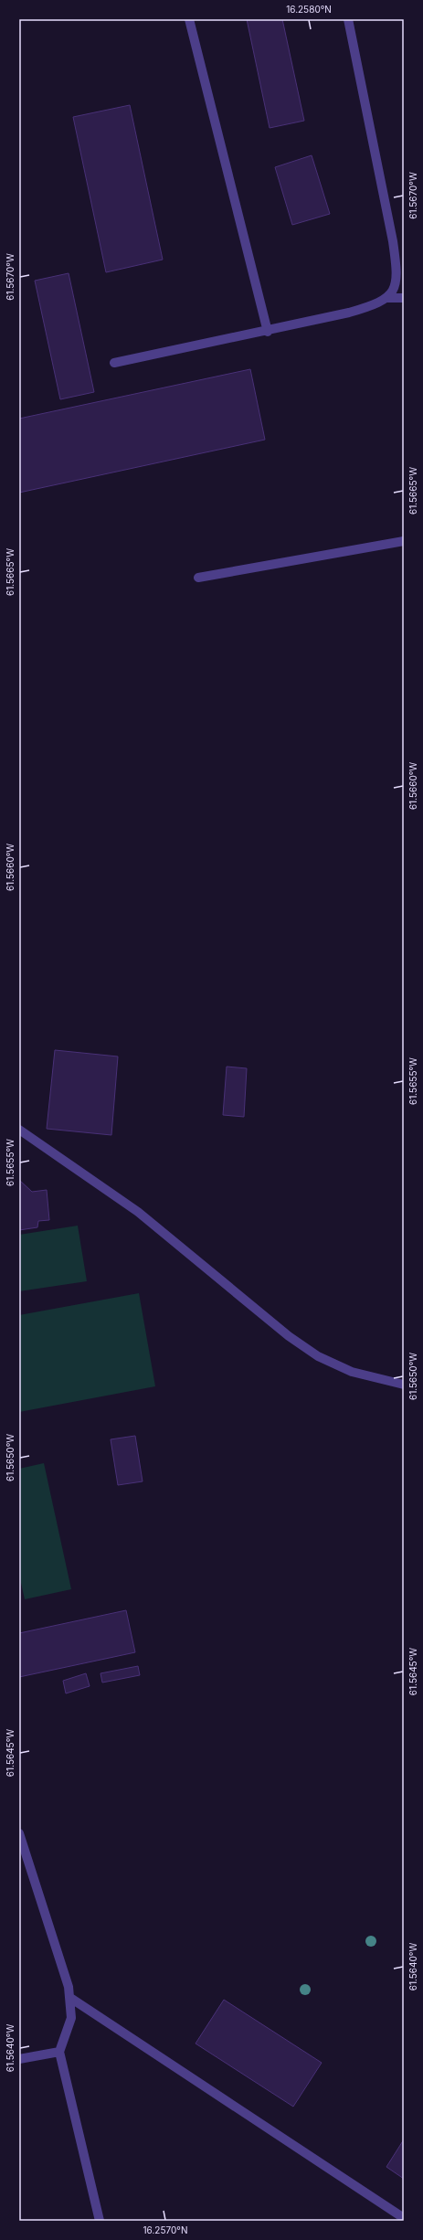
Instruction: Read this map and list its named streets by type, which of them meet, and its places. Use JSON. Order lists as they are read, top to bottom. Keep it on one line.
{"coordinates":["16.2580°N","61.5670°W","61.5665°W","61.5660°W","61.5655°W","61.5650°W","61.5645°W","61.5640°W","16.2570°N"]}
